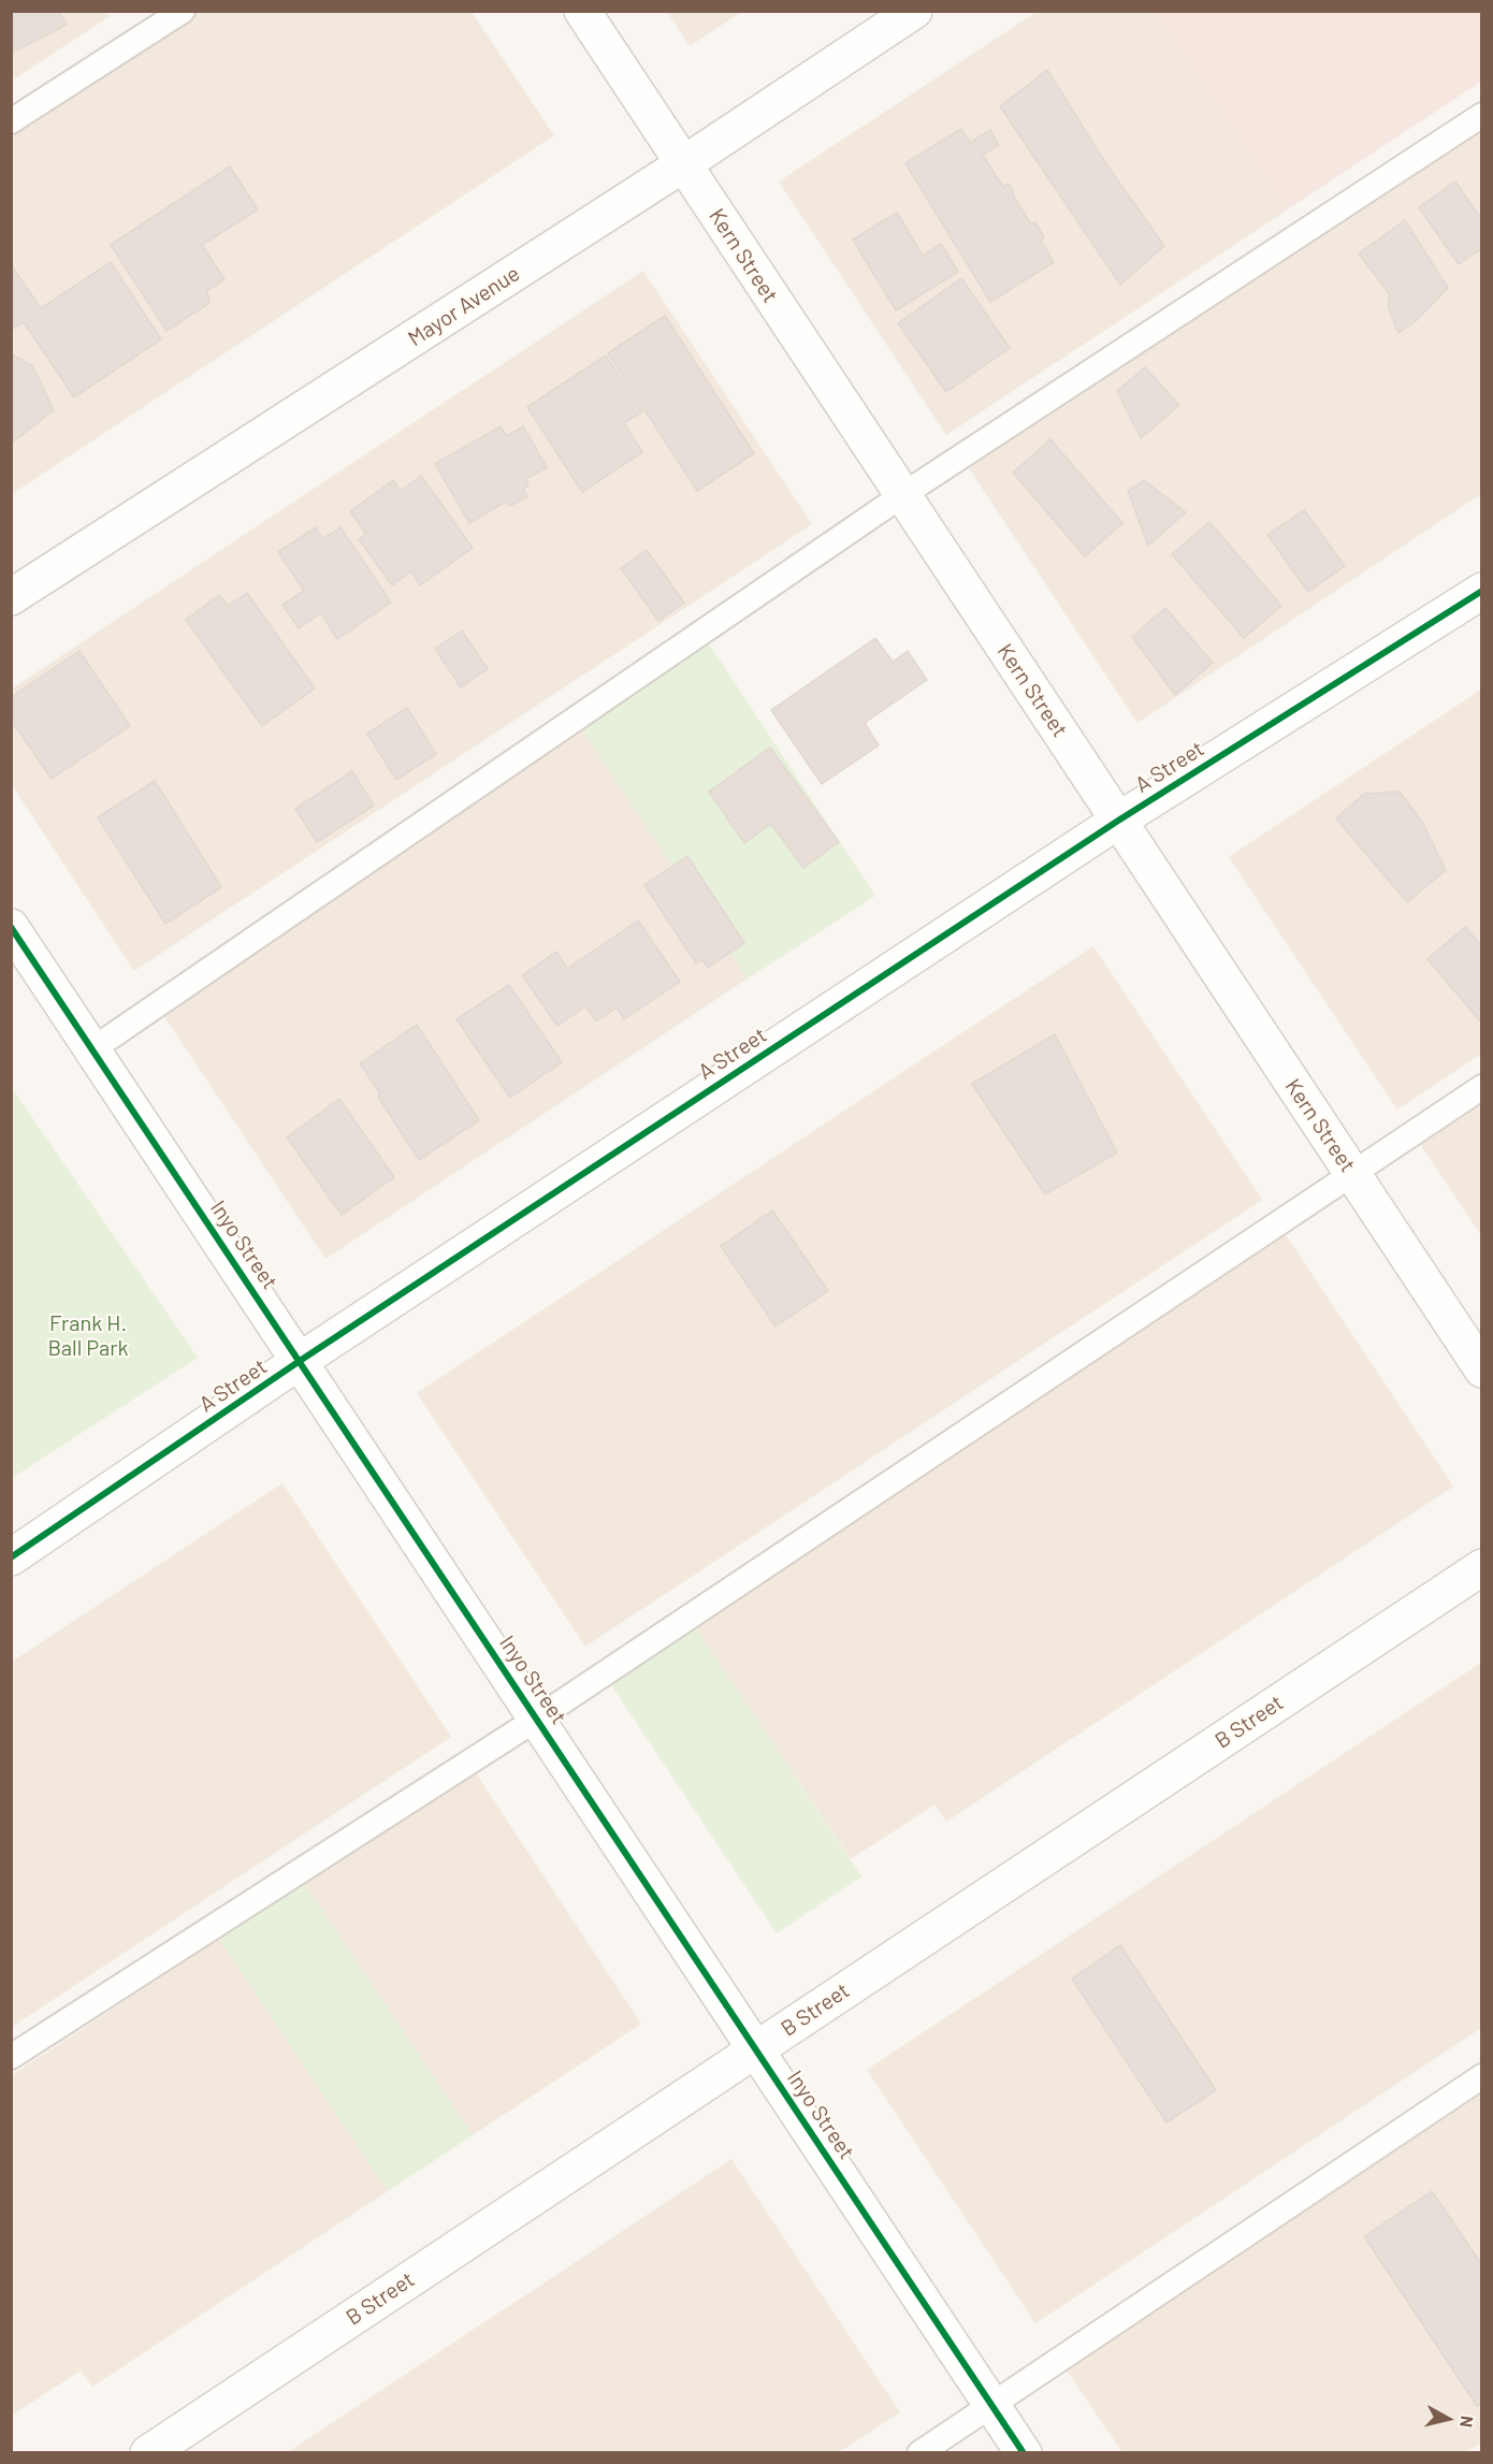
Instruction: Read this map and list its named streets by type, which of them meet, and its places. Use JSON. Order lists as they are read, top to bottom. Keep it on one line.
{"streets":{"street":["Kern Street","Mayor Avenue","A Street","Inyo Street","B Street"]},"crossings":[["Kern Street","Mayor Avenue"],["Kern Street","A Street"],["A Street","Inyo Street"],["Inyo Street","B Street"]],"parks":["Frank H. Ball Park"],"north":"right"}
